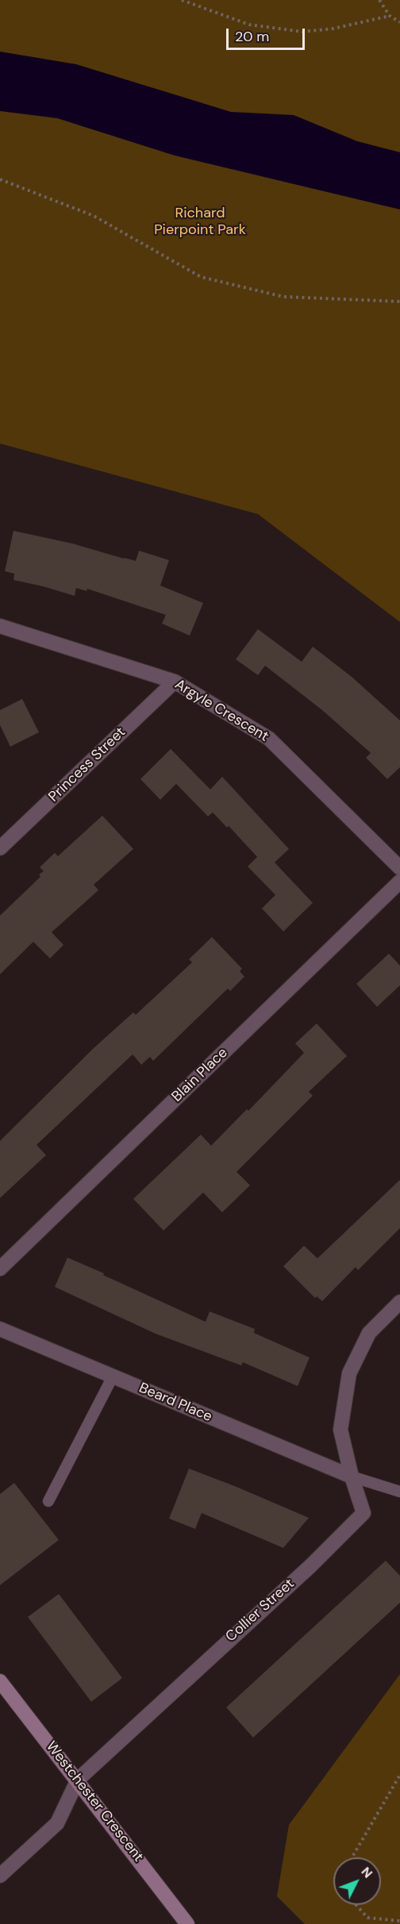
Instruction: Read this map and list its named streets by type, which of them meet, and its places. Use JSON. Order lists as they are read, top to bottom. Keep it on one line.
{"streets":{"main road":["Westchester Crescent"],"street":["Argyle Crescent","Princess Street","Blain Place","Beard Place","Collier Street"]},"crossings":[["Argyle Crescent","Princess Street"],["Beard Place","Collier Street"],["Collier Street","Westchester Crescent"]],"parks":["Richard Pierpoint Park"],"scale_bar":"20 m","north":"top right"}
